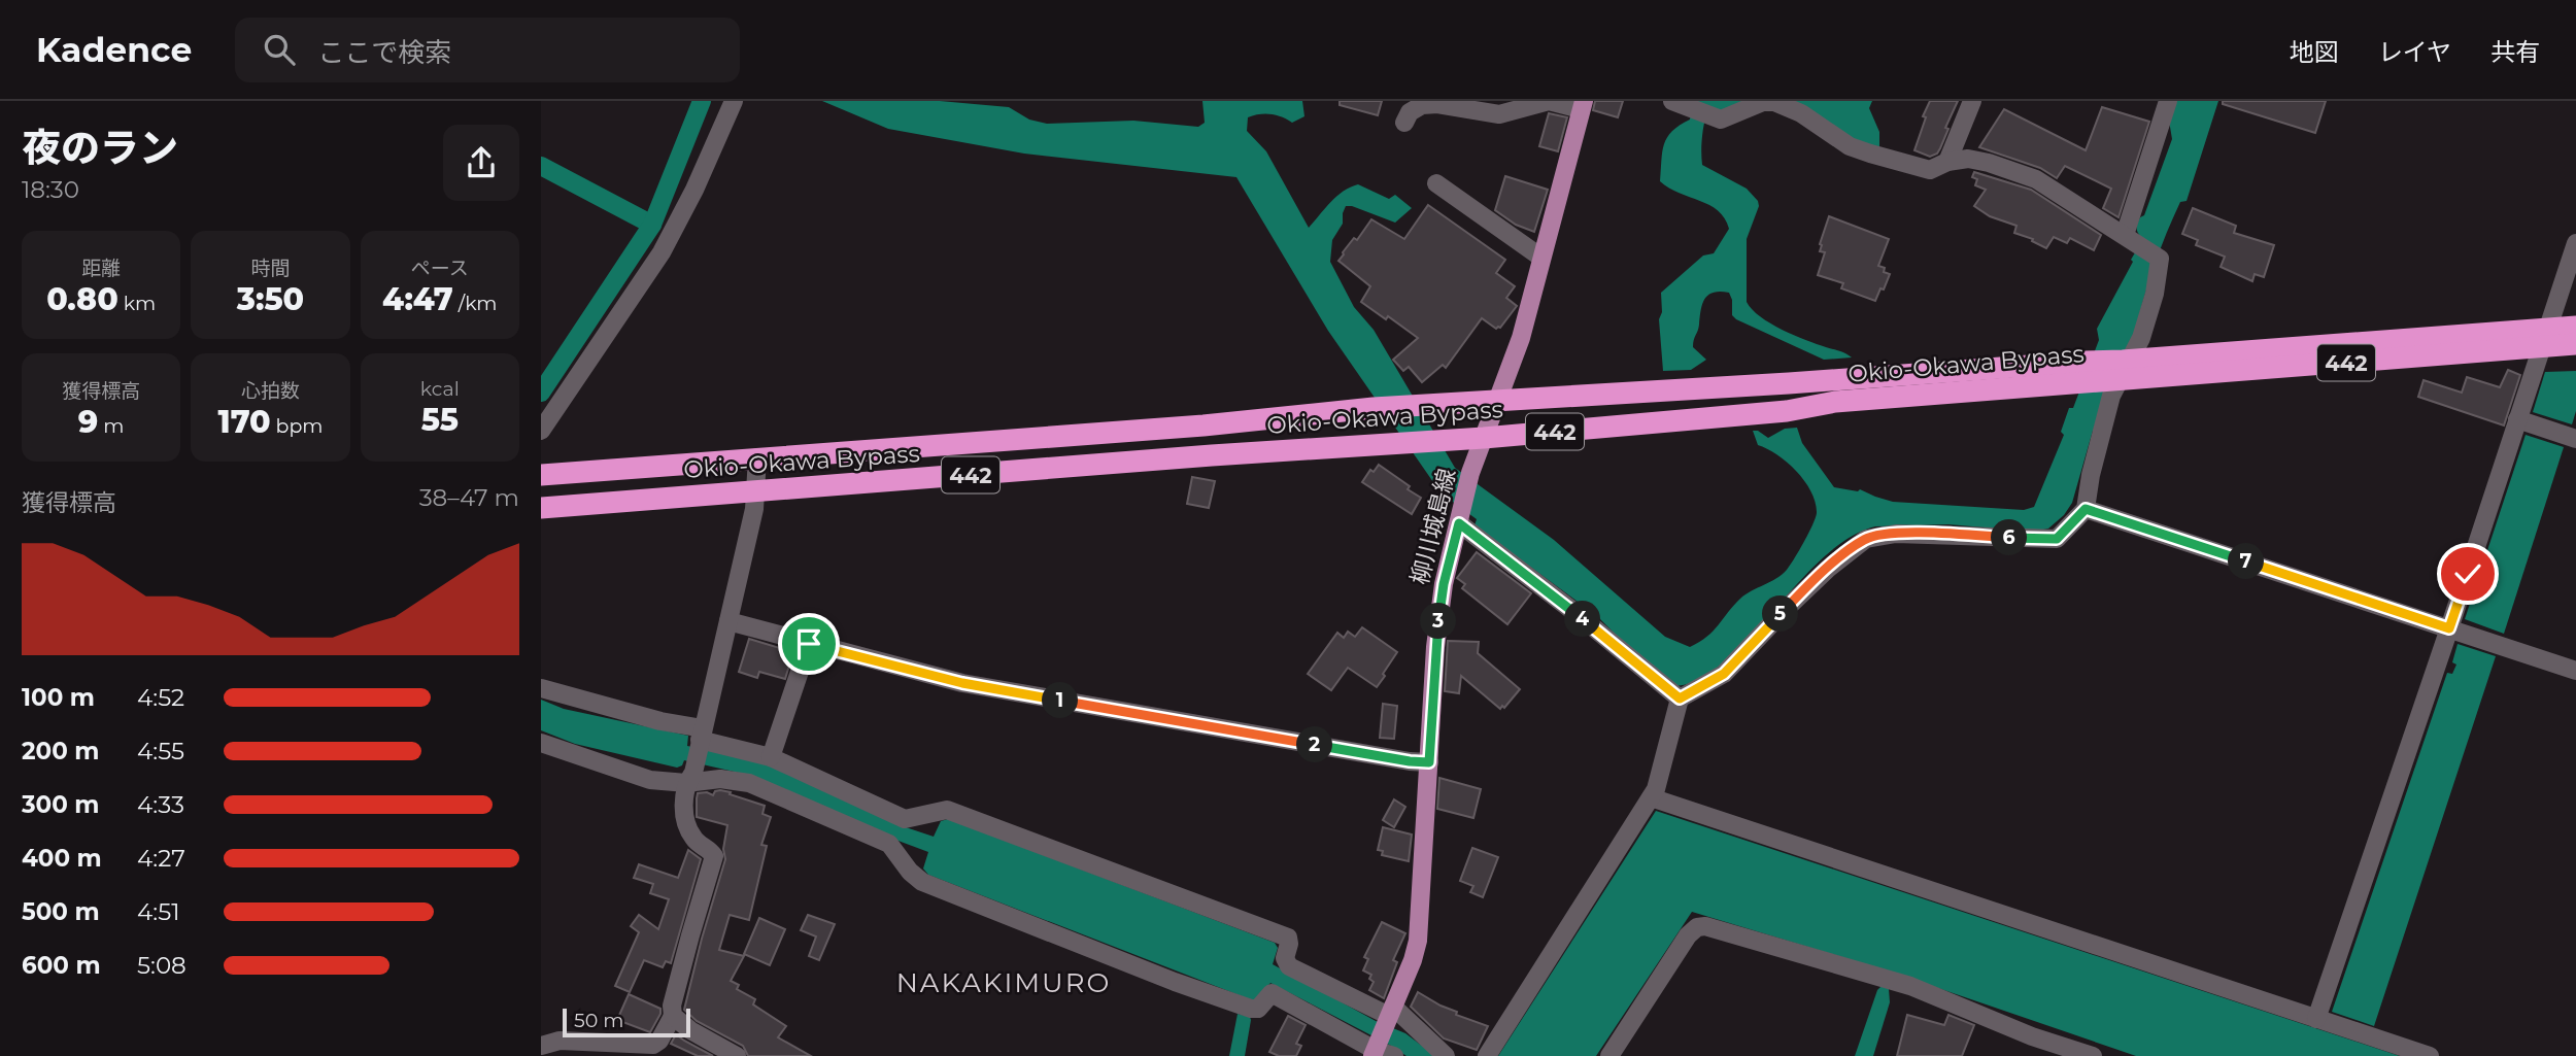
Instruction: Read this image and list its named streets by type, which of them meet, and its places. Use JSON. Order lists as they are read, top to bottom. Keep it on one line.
{"streets":{"highway":["442","Okio-Okawa Bypass"],"main road":["柳川城島線"]},"crossings":[["Okio-Okawa Bypass","柳川城島線"]],"districts":["NAKAKIMURO"],"scale_bar":"50 m","page":{"header":"Kadence","search":"ここで検索","nav":["地図","レイヤ","共有"],"heading":["夜のラン","18:30"],"stats":[["距離","0.80 km"],["時間","3:50"],["ペース","4:47 /km"],["獲得標高","9 m"],["心拍数","170 bpm"],["kcal","55"]],"chart":["獲得標高","38–47 m"],"pins":["6","7","5","4","3","1","2"],"list":[{"name":"100 m","note":"4:52"},{"name":"200 m","note":"4:55"},{"name":"300 m","note":"4:33"},{"name":"400 m","note":"4:27"},{"name":"500 m","note":"4:51"},{"name":"600 m","note":"5:08"}],"scale":"50 m"}}
